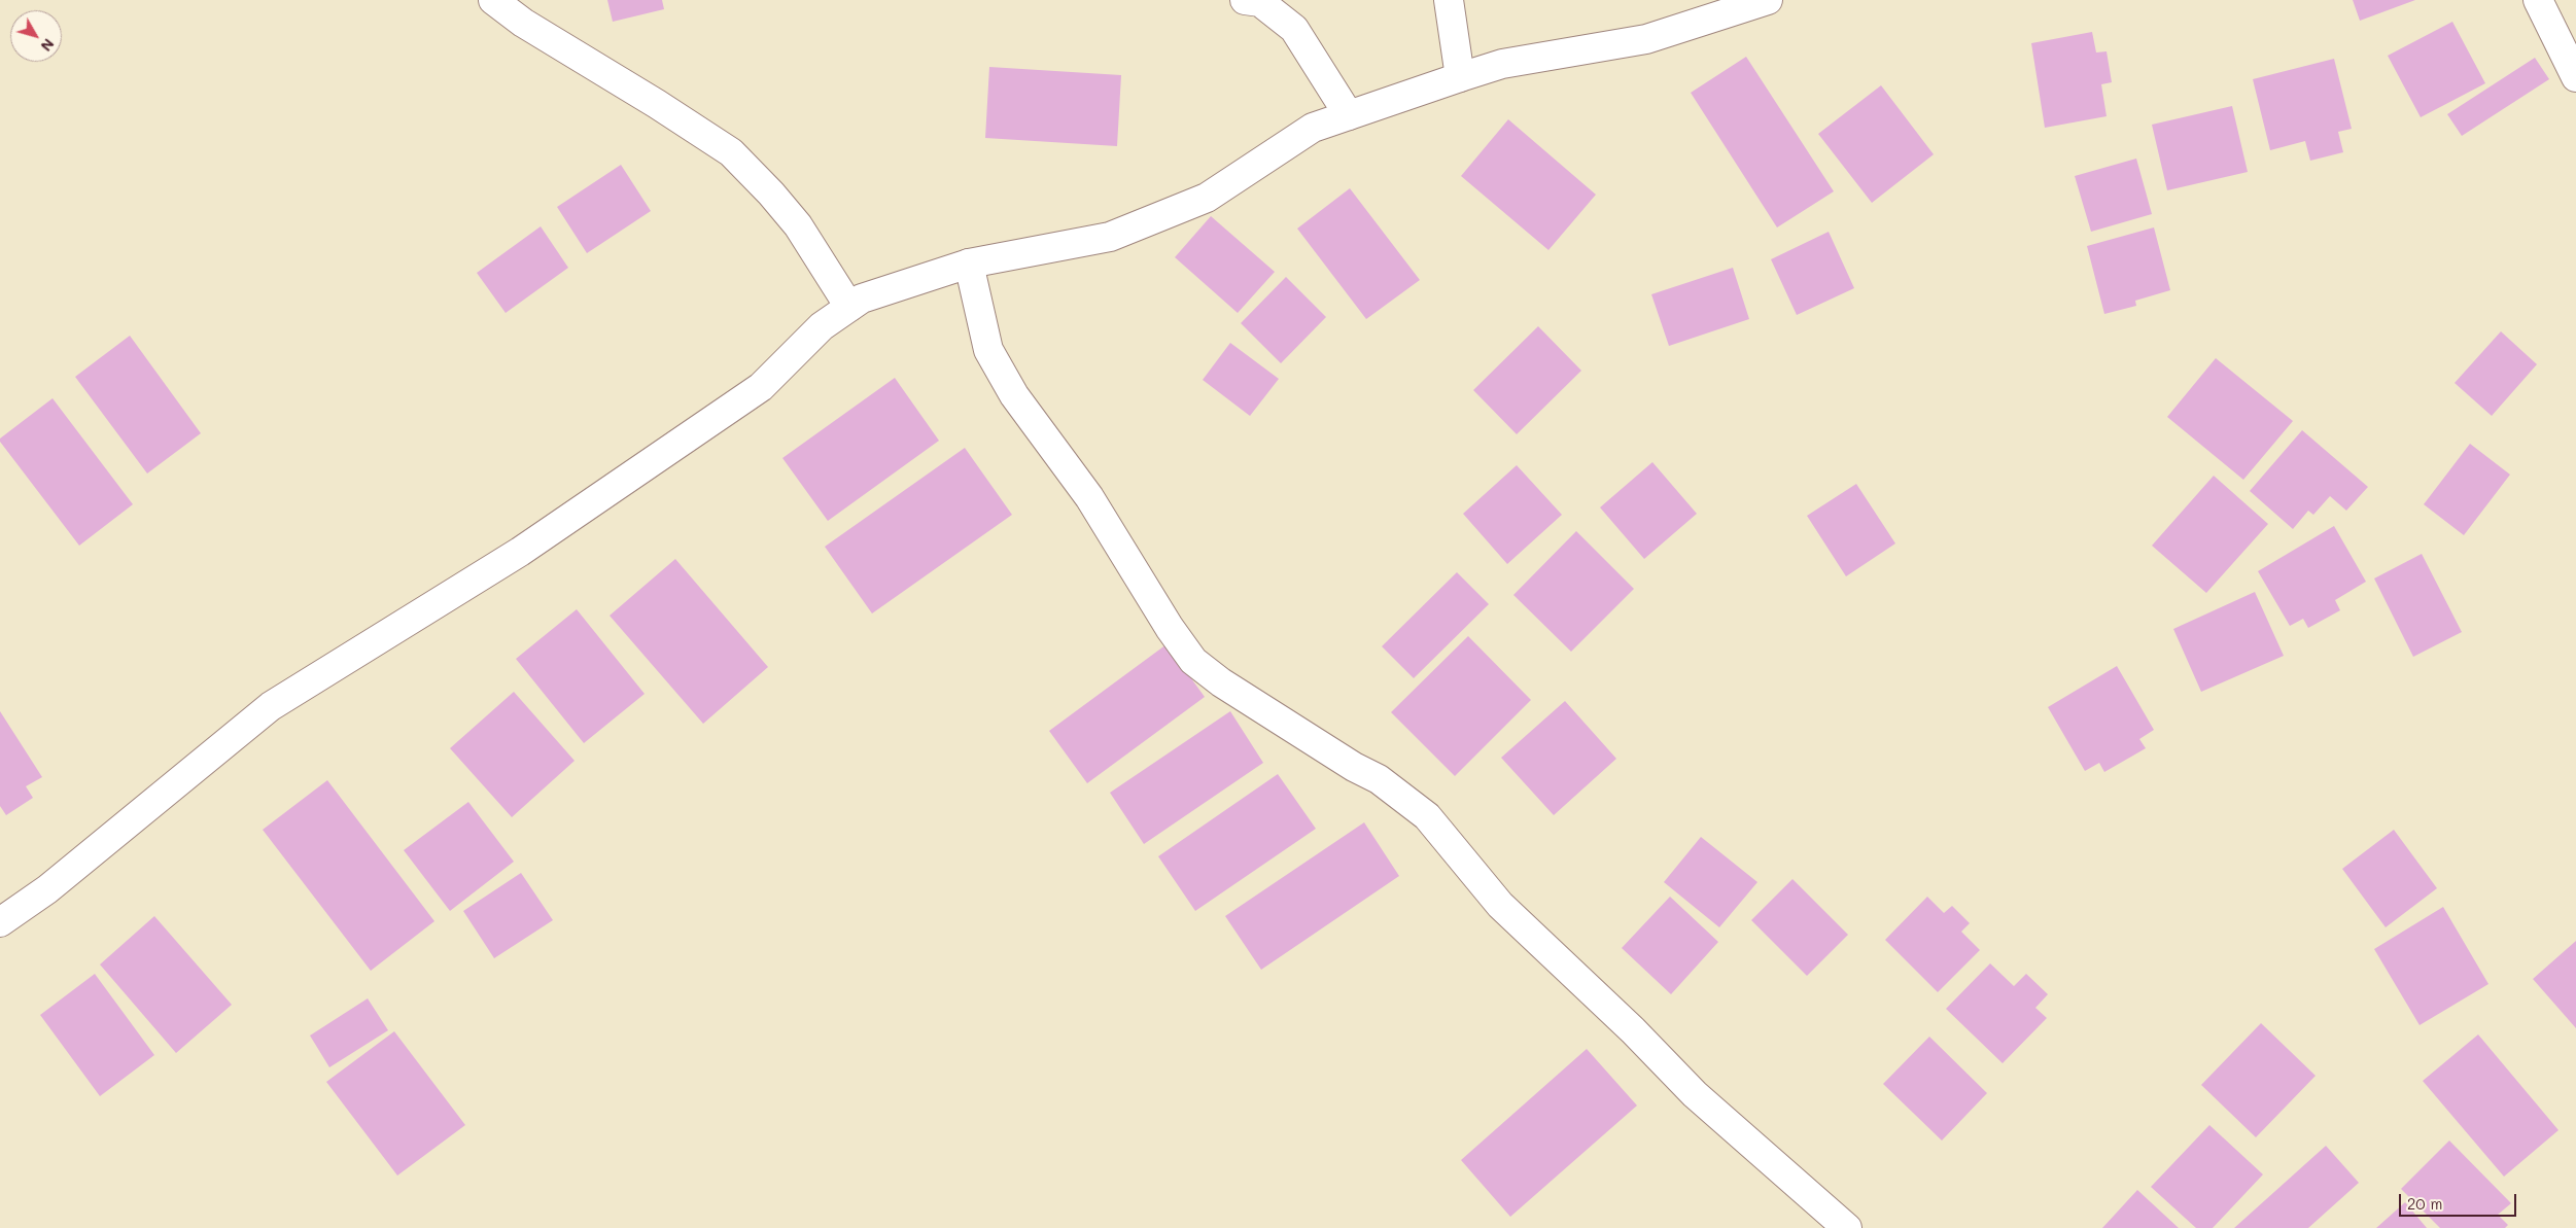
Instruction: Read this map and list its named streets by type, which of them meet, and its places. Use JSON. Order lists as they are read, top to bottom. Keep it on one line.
{"scale_bar":"20 m","north":"bottom right"}
